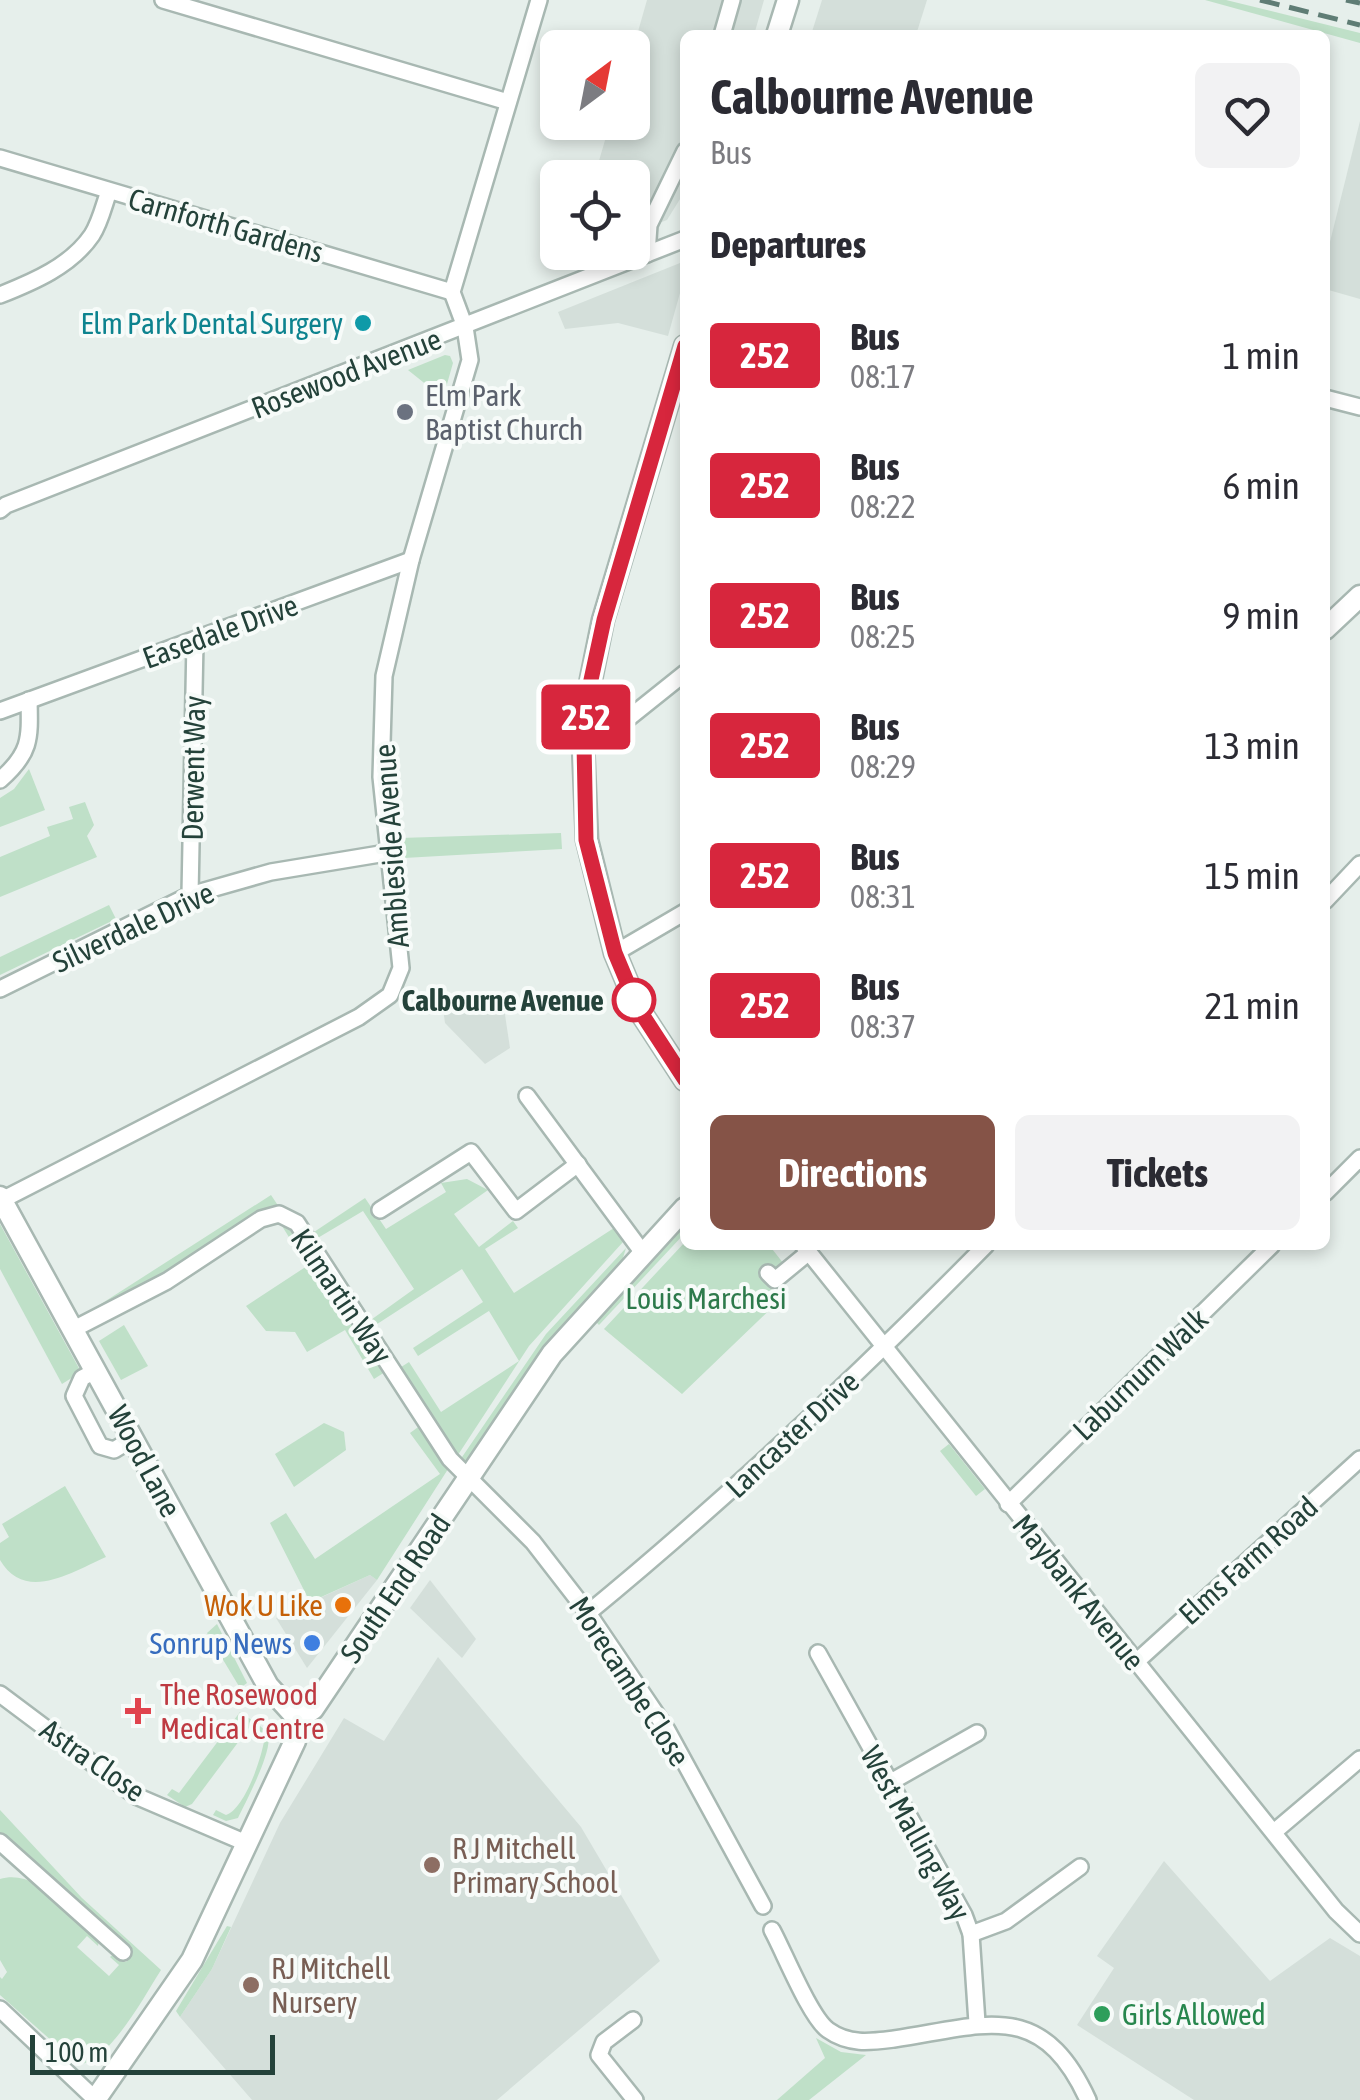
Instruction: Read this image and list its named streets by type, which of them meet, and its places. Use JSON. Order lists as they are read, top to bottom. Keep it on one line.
{"streets":{"street":["Carnforth Gardens","Rosewood Avenue","Easedale Drive","Derwent Way","Ambleside Avenue","Silverdale Drive","Kilmartin Way","Laburnum Walk","Lancaster Drive","Wood Lane","Elms Farm Road","South End Road","Maybank Avenue","Morecambe Close","Astra Close","West Malling Way"]},"crossings":[["Rosewood Avenue","Ambleside Avenue"],["Easedale Drive","Derwent Way"],["Easedale Drive","Ambleside Avenue"],["Derwent Way","Silverdale Drive"],["Ambleside Avenue","Silverdale Drive"],["Ambleside Avenue","Wood Lane"],["Kilmartin Way","Wood Lane"],["Kilmartin Way","South End Road"],["Kilmartin Way","Morecambe Close"],["Laburnum Walk","Maybank Avenue"],["Lancaster Drive","Maybank Avenue"],["Lancaster Drive","Morecambe Close"],["Wood Lane","South End Road"],["Elms Farm Road","Maybank Avenue"],["South End Road","Morecambe Close"],["South End Road","Astra Close"]],"parks":["Louis Marchesi"],"places":{"other":["Elm Park Dental Surgery","Elm Park Baptist Church","Calbourne Avenue","Wok U Like","Sonrup News","R J Mitchell Primary School","RJ Mitchell Nursery","Girls Allowed"],"health":["The Rosewood Medical Centre"]},"lines":["bus line 252"],"scale_bar":"100 m","north":"top right","page":{"on_map":"252","heading":[["Calbourne Avenue","Bus"],"Departures"],"list":[{"mark":"252","name":"Bus","note":"08:17","value":"1 min"},{"mark":"252","name":"Bus","note":"08:22","value":"6 min"},{"mark":"252","name":"Bus","note":"08:25","value":"9 min"},{"mark":"252","name":"Bus","note":"08:29","value":"13 min"},{"mark":"252","name":"Bus","note":"08:31","value":"15 min"},{"mark":"252","name":"Bus","note":"08:37","value":"21 min"}],"buttons":["Directions","Tickets"],"scale":"100 m"}}
